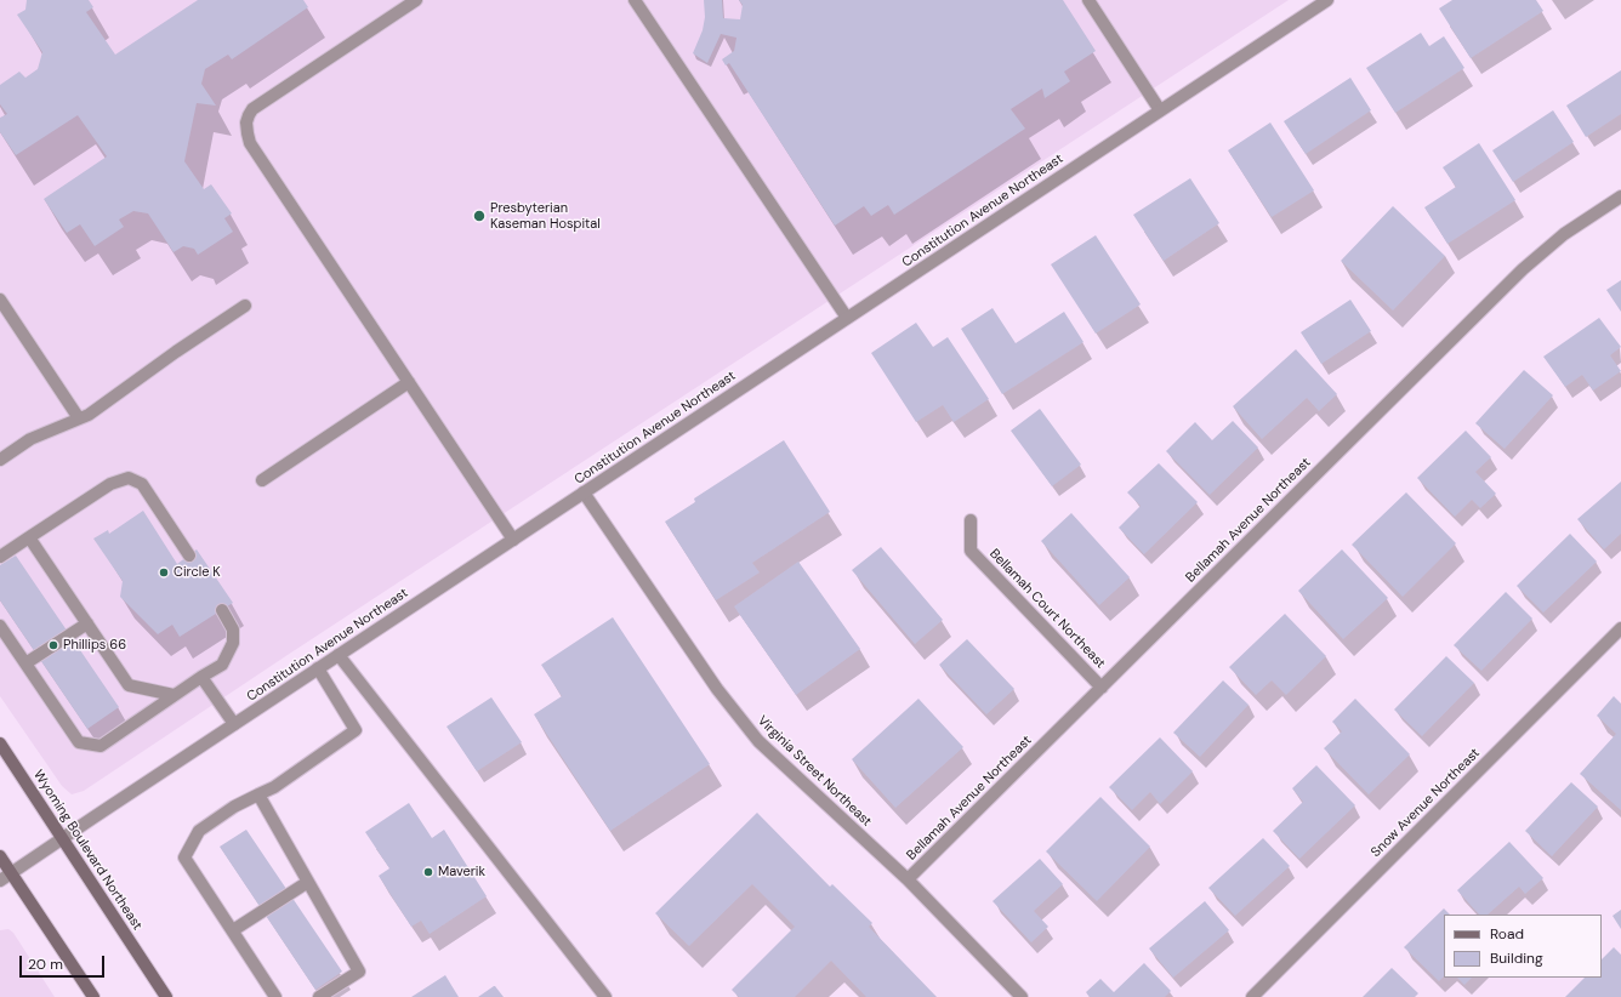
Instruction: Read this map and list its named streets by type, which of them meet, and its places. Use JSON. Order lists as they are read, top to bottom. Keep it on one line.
{"streets":{"main road":["Wyoming Boulevard Northeast"],"street":["Constitution Avenue Northeast","Bellamah Avenue Northeast","Bellamah Court Northeast","Virginia Street Northeast","Snow Avenue Northeast"]},"crossings":[["Constitution Avenue Northeast","Virginia Street Northeast"],["Constitution Avenue Northeast","Wyoming Boulevard Northeast"],["Bellamah Avenue Northeast","Bellamah Court Northeast"],["Bellamah Avenue Northeast","Virginia Street Northeast"]],"places":["Presbyterian Kaseman Hospital","Circle K","Phillips 66","Maverik"],"legend":["Road","Building"],"scale_bar":"20 m"}
